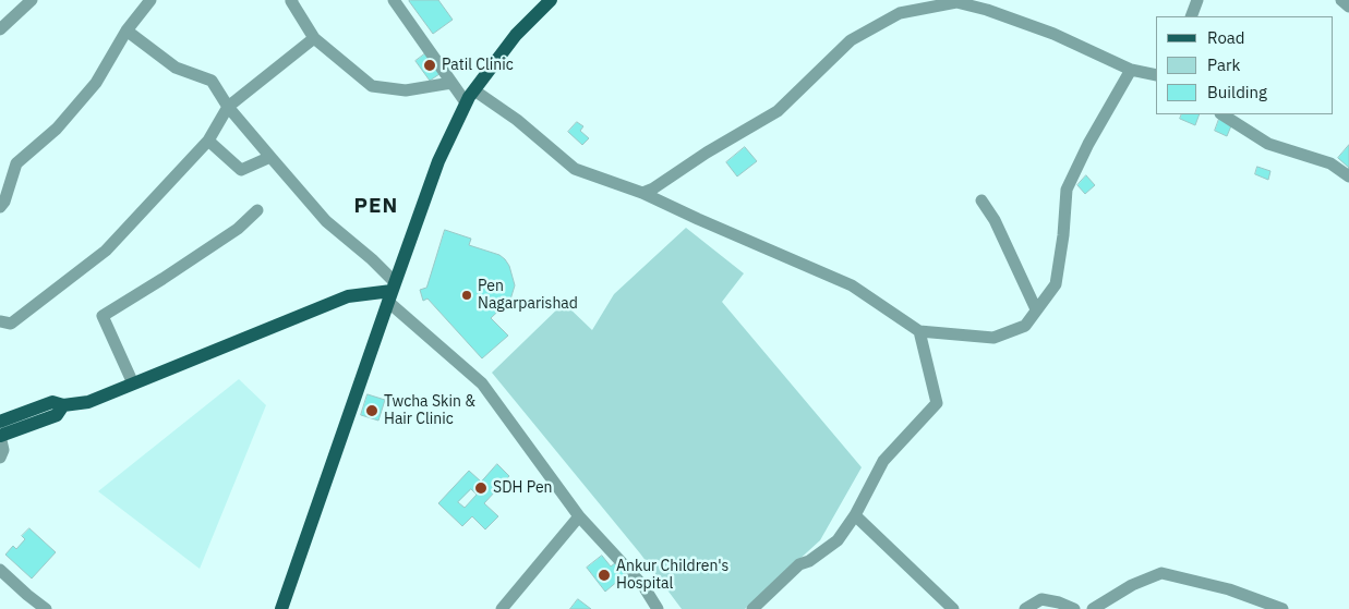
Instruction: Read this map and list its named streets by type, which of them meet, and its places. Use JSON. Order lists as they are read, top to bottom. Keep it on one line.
{"districts":["PEN"],"places":["Patil Clinic","Pen Nagarparishad","Twcha Skin & Hair Clinic","SDH Pen","Ankur Children's Hospital"],"legend":["Road","Park","Building"]}
